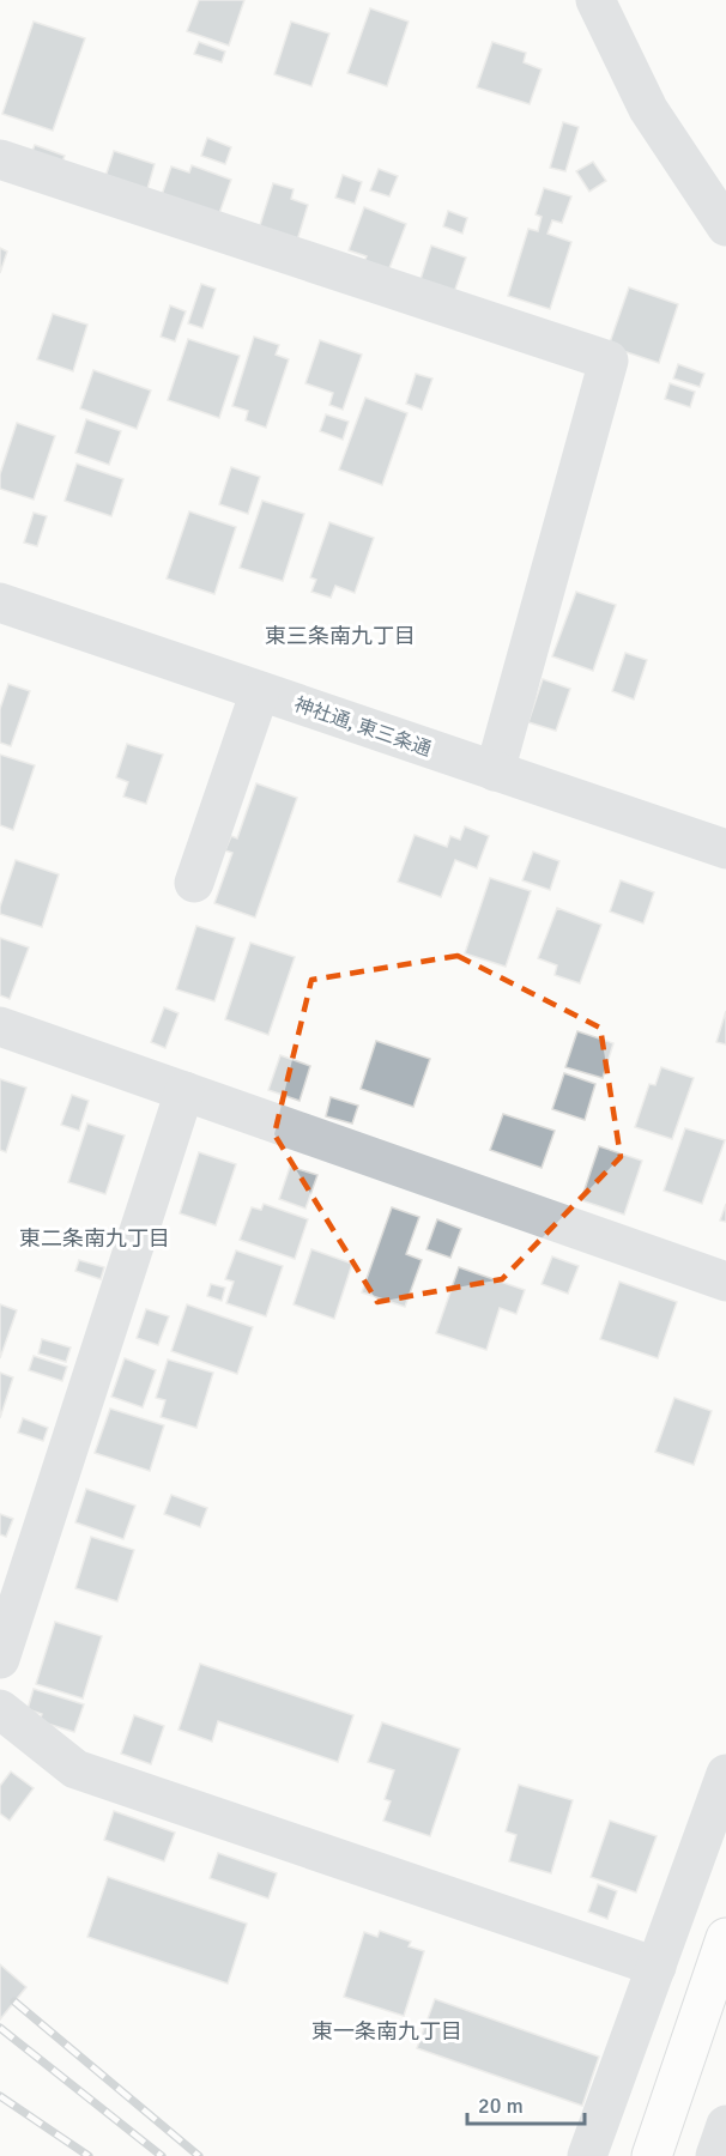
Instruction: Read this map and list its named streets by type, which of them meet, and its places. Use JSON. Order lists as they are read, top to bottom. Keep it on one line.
{"streets":{"street":["神社通, 東三条通"]},"districts":["東三条南九丁目","東二条南九丁目","東一条南九丁目"],"scale_bar":"20 m"}
